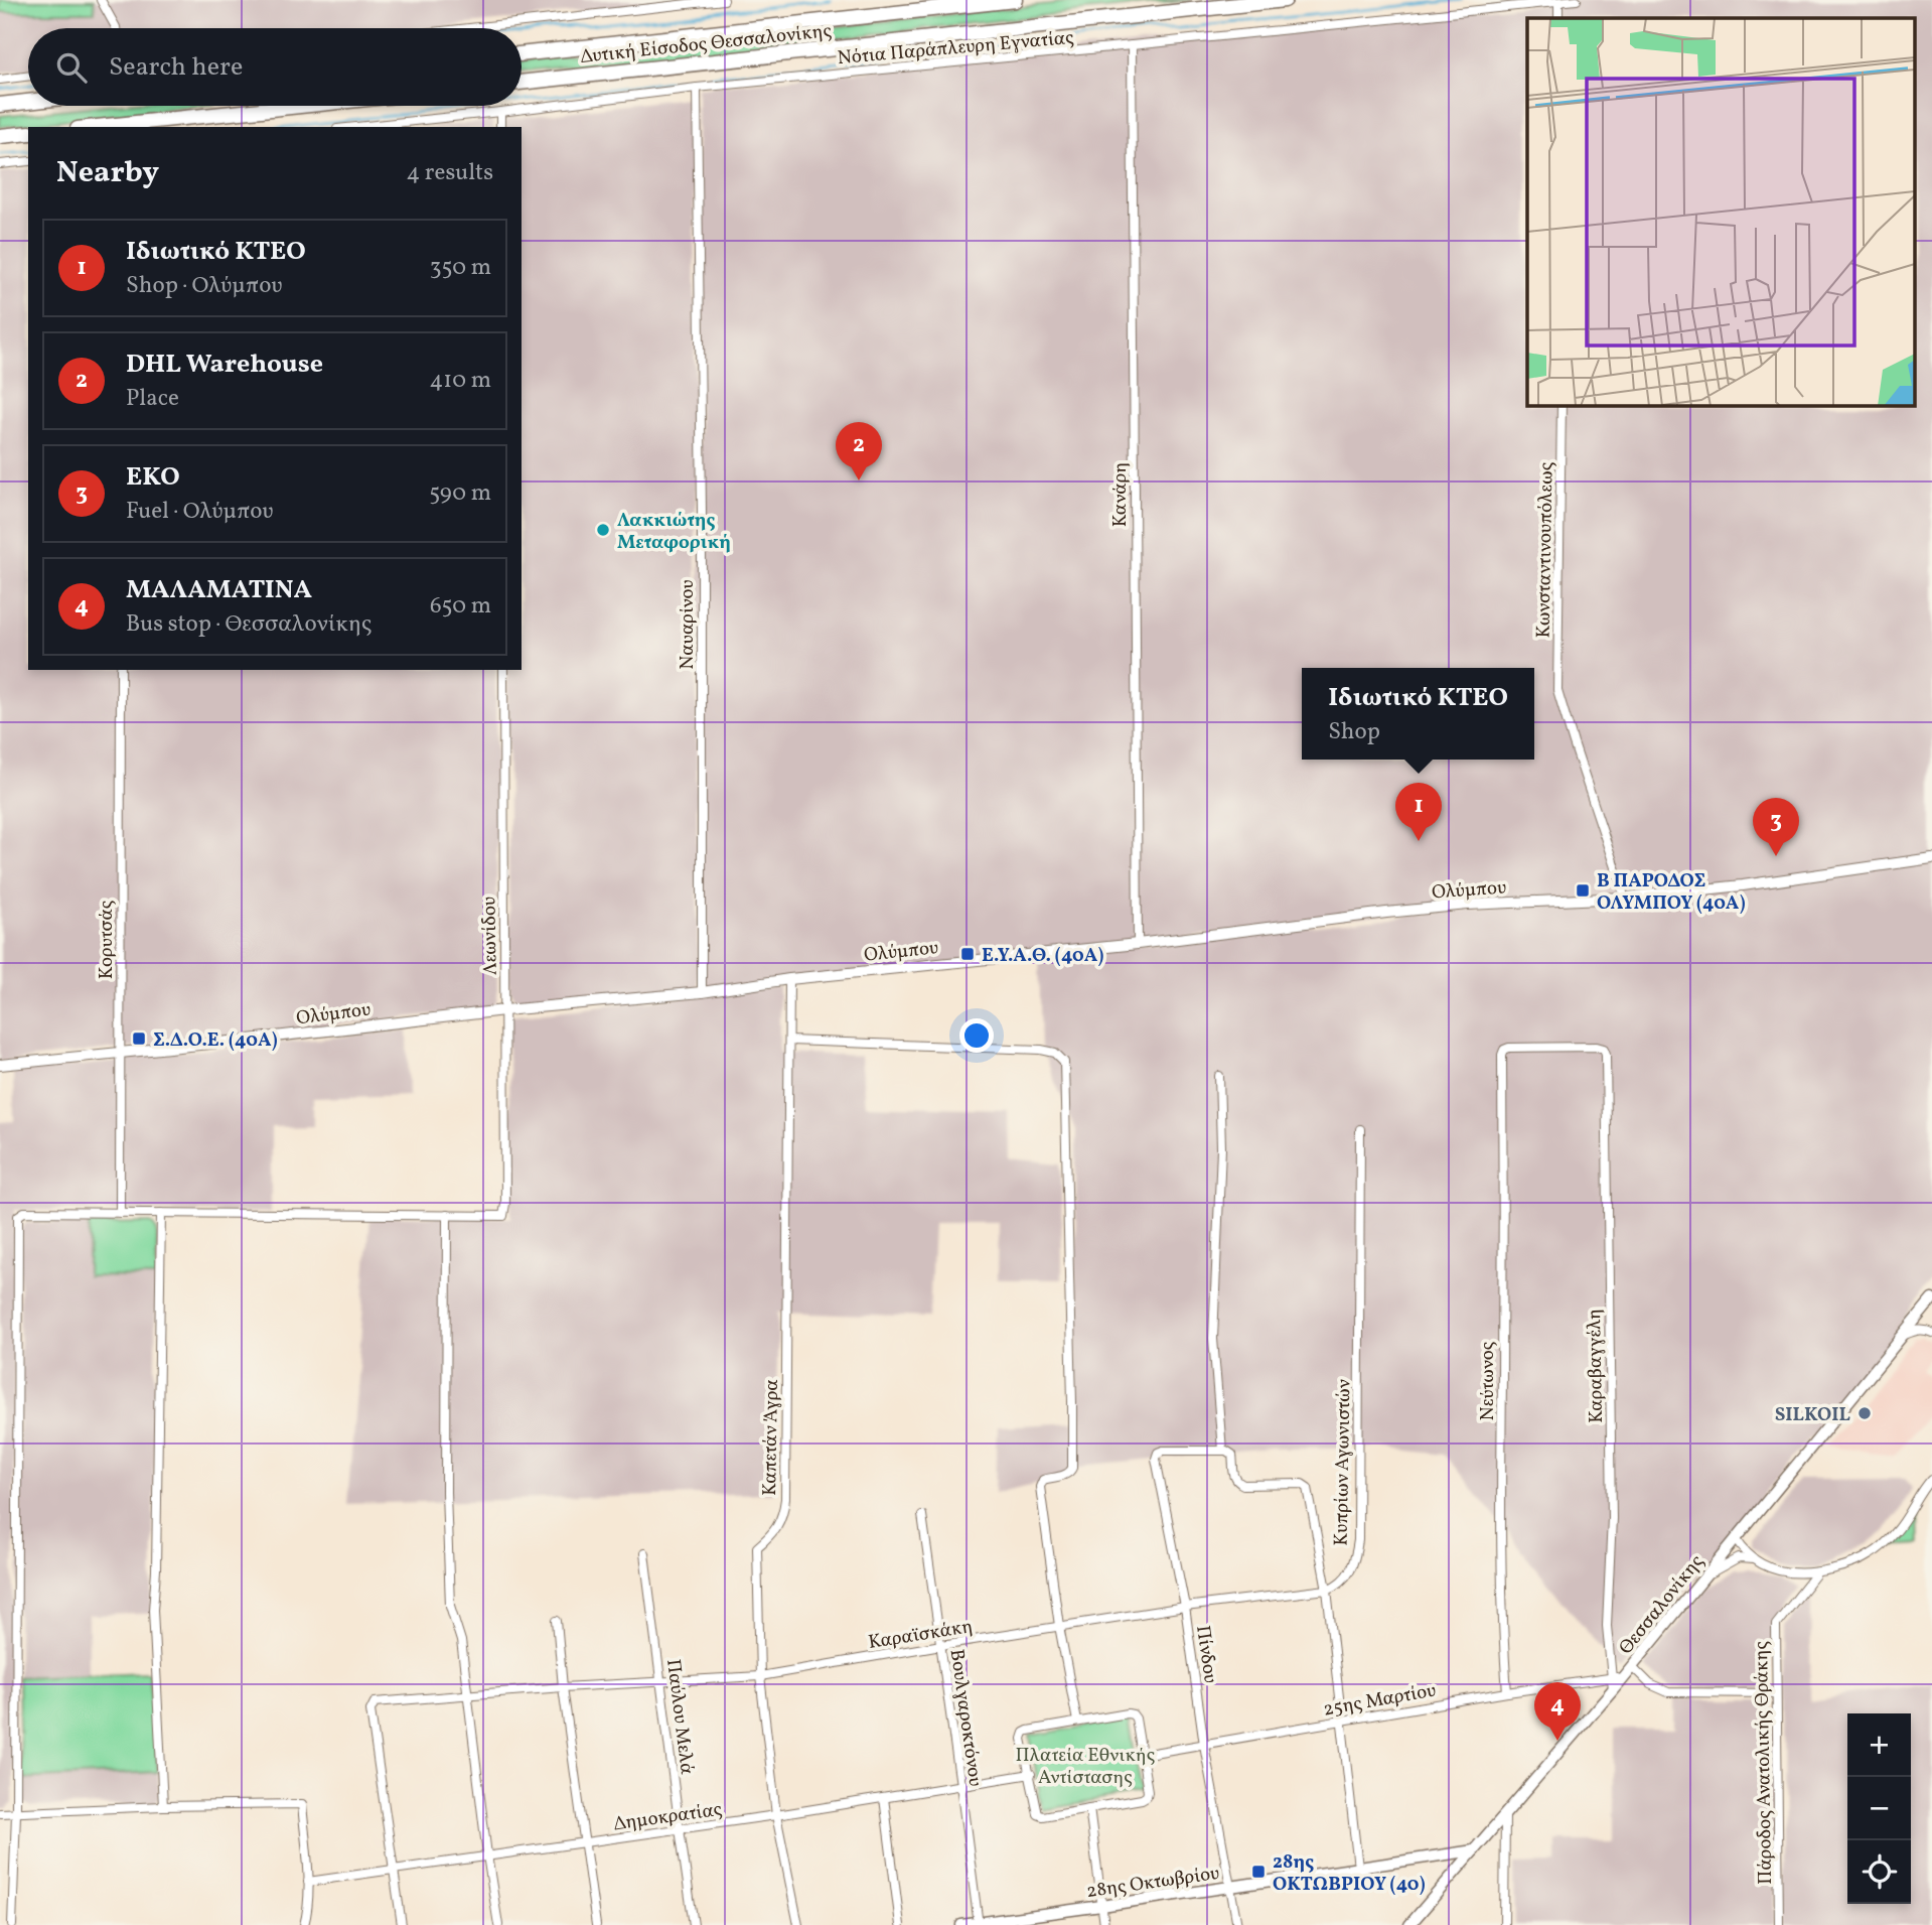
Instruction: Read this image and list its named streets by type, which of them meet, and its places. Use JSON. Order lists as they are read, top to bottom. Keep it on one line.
{"streets":{"highway":["Δυτική Είσοδος Θεσσαλονίκης"],"main road":["Θεσσαλονίκης","28ης Οκτωβρίου"],"street":["Νότια Παράπλευρη Εγνατίας","Κανάρη","Κωνσταντινουπόλεως","Ναυαρίνου","Ολύμπου","Λεωνίδου","Κορυτσάς","Καραβαγγέλη","Νεύτωνος","Καπετάν Άγρα","Κυπρίων Αγωνιστών","Καραϊσκάκη","Πίνδου","25ης Μαρτίου","Παύλου Μελά","Βουλγαροκτόνου","Πάροδος Ανατολικής Θράκης","Δημοκρατίας"]},"crossings":[["Νότια Παράπλευρη Εγνατίας","Κανάρη"],["Νότια Παράπλευρη Εγνατίας","Ναυαρίνου"],["Κανάρη","Ολύμπου"],["Κωνσταντινουπόλεως","Ολύμπου"],["Ναυαρίνου","Ολύμπου"],["Ολύμπου","Λεωνίδου"],["Ολύμπου","Κορυτσάς"],["Ολύμπου","Καπετάν Άγρα"],["Καραβαγγέλη","Νεύτωνος"],["Καραβαγγέλη","Θεσσαλονίκης"],["Καραβαγγέλη","25ης Μαρτίου"],["Νεύτωνος","25ης Μαρτίου"],["Καπετάν Άγρα","Καραϊσκάκη"],["Καπετάν Άγρα","Δημοκρατίας"],["Κυπρίων Αγωνιστών","Καραϊσκάκη"],["Θεσσαλονίκης","25ης Μαρτίου"],["Θεσσαλονίκης","28ης Οκτωβρίου"],["Καραϊσκάκη","Πίνδου"],["Καραϊσκάκη","Παύλου Μελά"],["Καραϊσκάκη","Βουλγαροκτόνου"],["Καραϊσκάκη","Δημοκρατίας"],["Πίνδου","25ης Μαρτίου"],["Πίνδου","28ης Οκτωβρίου"],["Παύλου Μελά","Δημοκρατίας"],["Βουλγαροκτόνου","Δημοκρατίας"],["Βουλγαροκτόνου","28ης Οκτωβρίου"]],"parks":["Πλατεία Εθνικής Αντίστασης"],"places":{"other":["Λακκιώτης Μεταφορική","SILKOIL"],"transit":["Β ΠΑΡΟΔΟΣ ΟΛΥΜΠΟΥ (40Α)","Ε.Υ.Α.Θ. (40Α)","Σ.Δ.Ο.Ε. (40Α)","28ης ΟΚΤΩΒΡΙΟΥ (40)"]},"page":{"search":"Search here","heading":["Nearby","4 results"],"list":[{"mark":"1","name":"Ιδιωτικό ΚΤΕΟ","note":"Shop · Ολύμπου","value":"350 m"},{"mark":"2","name":"DHL Warehouse","note":"Place","value":"410 m"},{"mark":"3","name":"EKO","note":"Fuel · Ολύμπου","value":"590 m"},{"mark":"4","name":"ΜΑΛΑΜΑΤΙΝΑ","note":"Bus stop · Θεσσαλονίκης","value":"650 m"}],"pins":["2","1","3","4"],"popup":["Ιδιωτικό ΚΤΕΟ","Shop"],"map_buttons":["+","−"]}}
